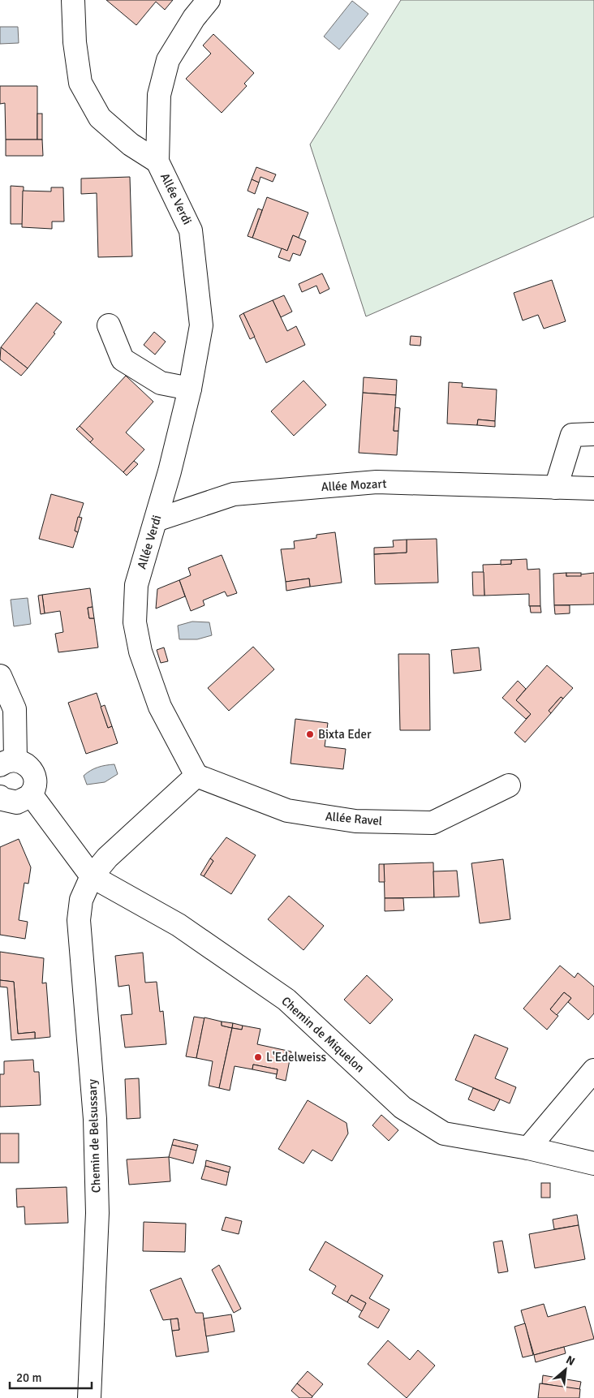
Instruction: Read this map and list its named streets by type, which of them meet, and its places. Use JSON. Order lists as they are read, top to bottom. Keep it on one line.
{"streets":{"street":["Allée Verdi","Allée Mozart","Allée Ravel","Chemin de Miquelon","Chemin de Belsussary"]},"crossings":[["Allée Verdi","Allée Mozart"],["Allée Verdi","Allée Ravel"],["Chemin de Miquelon","Chemin de Belsussary"]],"places":["Bixta Eder","L'Edelweiss"],"scale_bar":"20 m","north":"top right"}
